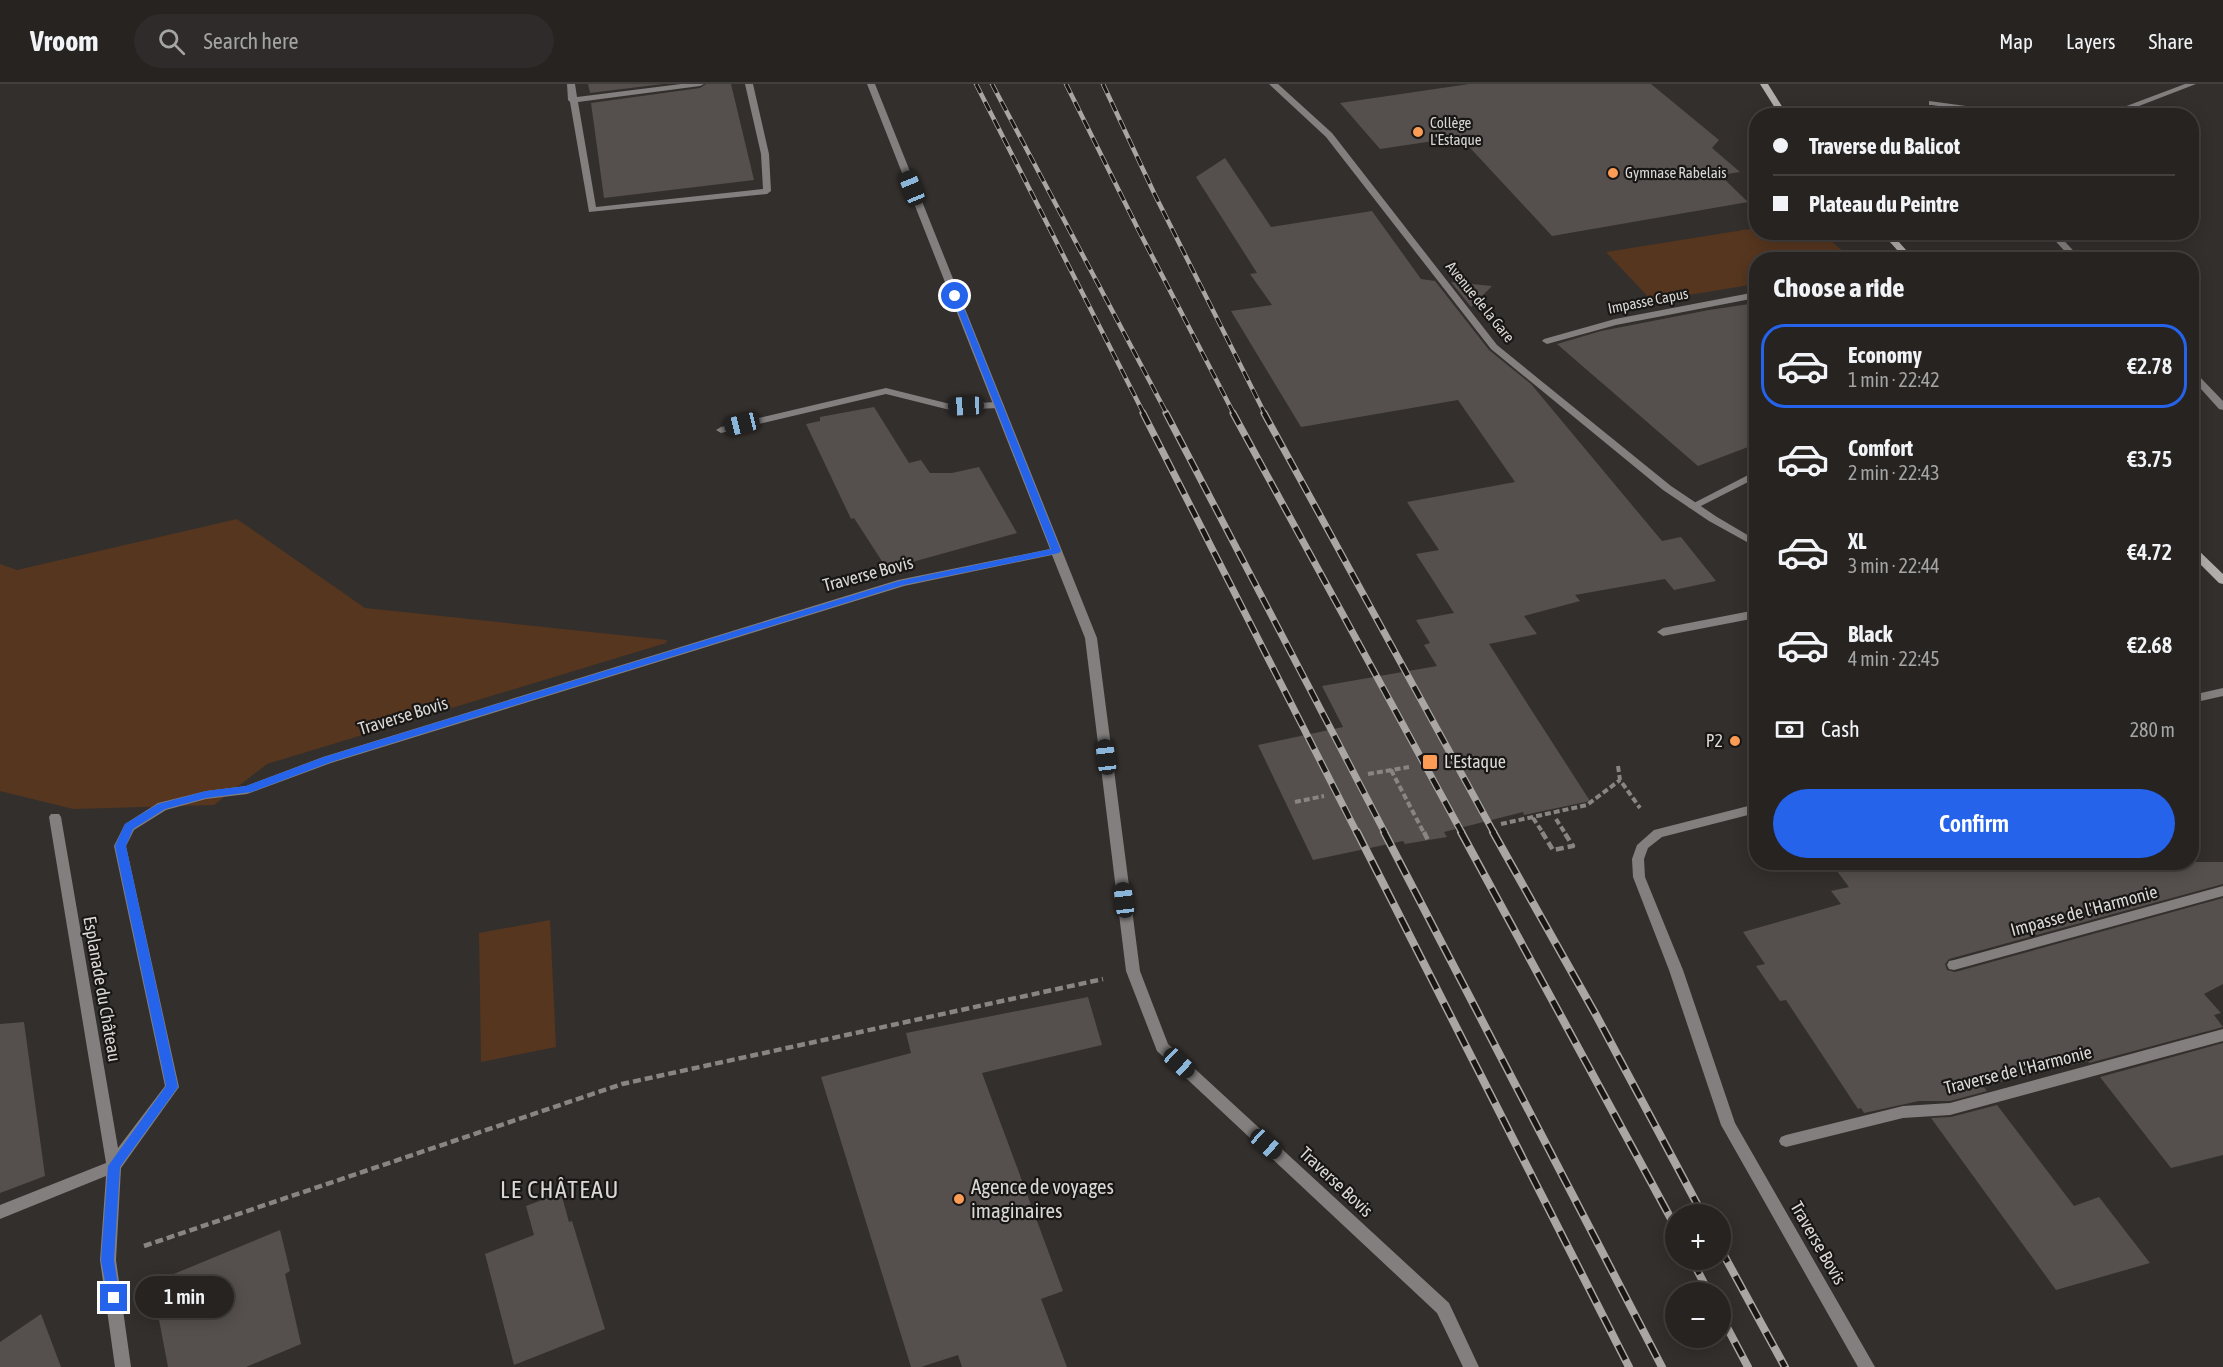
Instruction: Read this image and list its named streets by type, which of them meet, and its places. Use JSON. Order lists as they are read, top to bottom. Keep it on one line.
{"streets":{"street":["Impasse Capus","Avenue de la Gare","Traverse Bovis","Impasse de l'Harmonie","Esplanade du Château","Traverse de l'Harmonie"]},"crossings":[["Traverse Bovis","Esplanade du Château"]],"districts":["LE CHÂTEAU"],"places":{"other":["Collège L'Estaque","Gymnase Rabelais","P2","Agence de voyages imaginaires"],"transit":["L'Estaque"]},"page":{"header":"Vroom","search":"Search here","nav":["Map","Layers","Share"],"banner":["Traverse du Balicot","Plateau du Peintre"],"heading":"Choose a ride","list":[{"name":"Economy","note":"1 min · 22:42","value":"€2.78"},{"name":"Comfort","note":"2 min · 22:43","value":"€3.75"},{"name":"XL","note":"3 min · 22:44","value":"€4.72"},{"name":"Black","note":"4 min · 22:45","value":"€2.68"}],"pay":["Cash","280 m"],"buttons":"Confirm","map_buttons":["+","−"],"bubble":"1 min"}}
